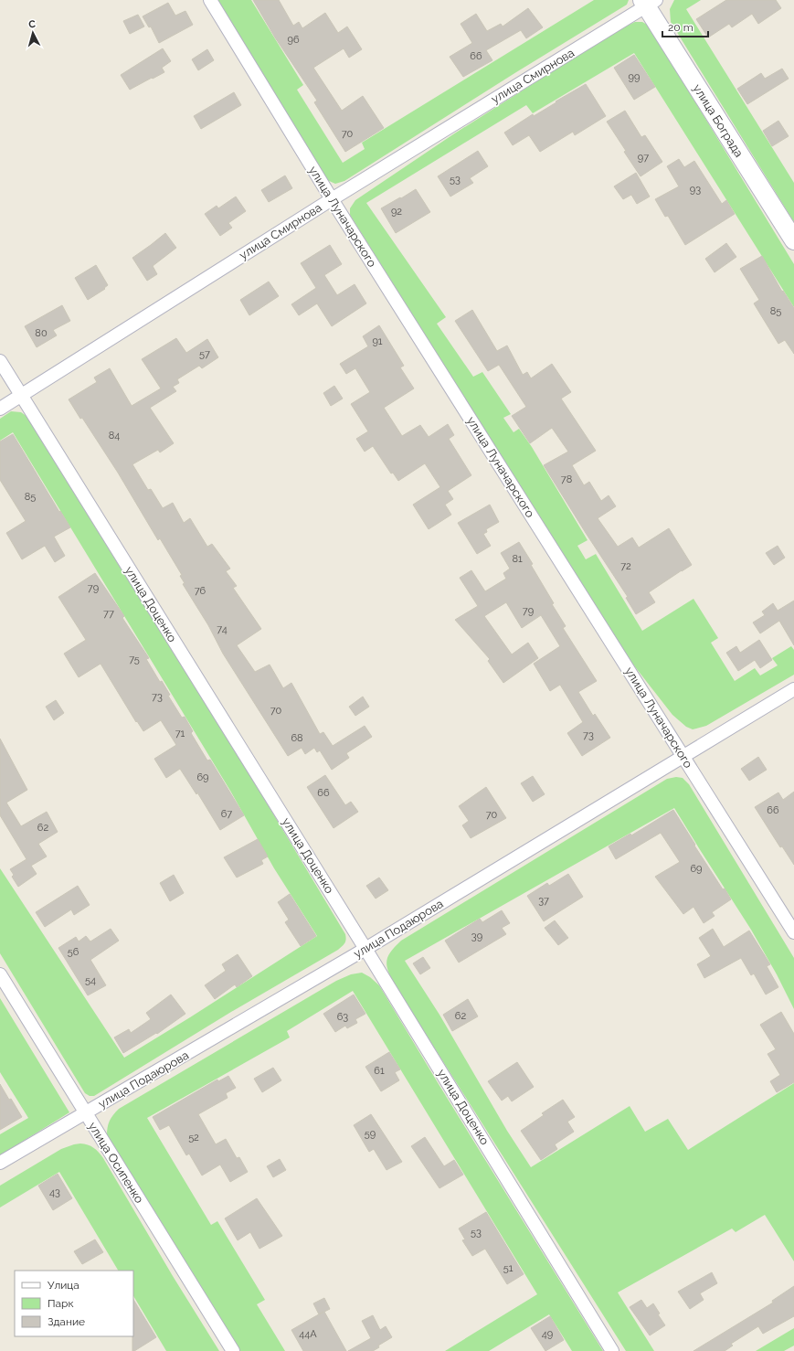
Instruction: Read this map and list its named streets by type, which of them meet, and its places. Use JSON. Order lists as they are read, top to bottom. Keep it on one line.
{"streets":{"street":["улица Смирнова","улица Бограда","улица Луначарского","улица Доценко","улица Подаюрова","улица Осипенко"]},"crossings":[["улица Смирнова","улица Бограда"],["улица Смирнова","улица Луначарского"],["улица Смирнова","улица Доценко"],["улица Луначарского","улица Подаюрова"],["улица Доценко","улица Подаюрова"],["улица Подаюрова","улица Осипенко"]],"house_numbers":["96","66","99","70","97","53","93","92","85","80","91","57","84","78","85","81","72","79","76","79","77","74","75","73","70","71","73","68","69","66","66","67","70","62","69","37","39","56","54","62","63","61","59","52","43","53","51","44А","49"],"legend":["Улица","Парк","Здание"],"scale_bar":"20 m","north":"top"}
